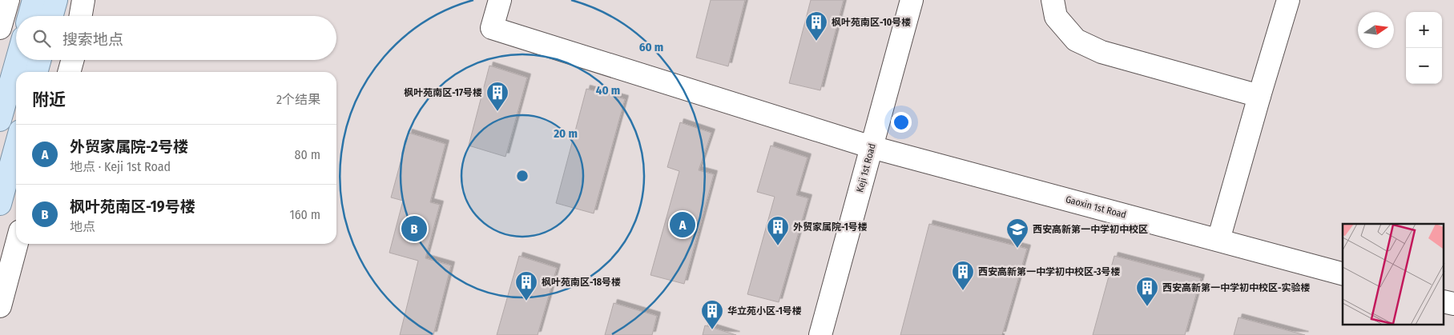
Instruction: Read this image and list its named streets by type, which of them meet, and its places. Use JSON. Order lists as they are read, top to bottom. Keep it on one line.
{"streets":{"street":["Keji 1st Road","Gaoxin 1st Road"]},"crossings":[["Keji 1st Road","Gaoxin 1st Road"]],"places":{"building":["枫叶苑南区-10号楼","枫叶苑南区-17号楼","外贸家属院-1号楼","西安高新第一中学初中校区-3号楼","枫叶苑南区-18号楼","西安高新第一中学初中校区-实验楼","华立苑小区-1号楼"],"school or university":["西安高新第一中学初中校区"]},"north":"right","page":{"map_buttons":["+","−"],"search":"搜索地点","heading":["附近","2个结果"],"list":[{"mark":"A","name":"外贸家属院-2号楼","note":"地点 · Keji 1st Road","value":"80 m"},{"mark":"B","name":"枫叶苑南区-19号楼","note":"地点","value":"160 m"}],"pins":["A","B"]},"rings":["60 m","40 m","20 m"]}
